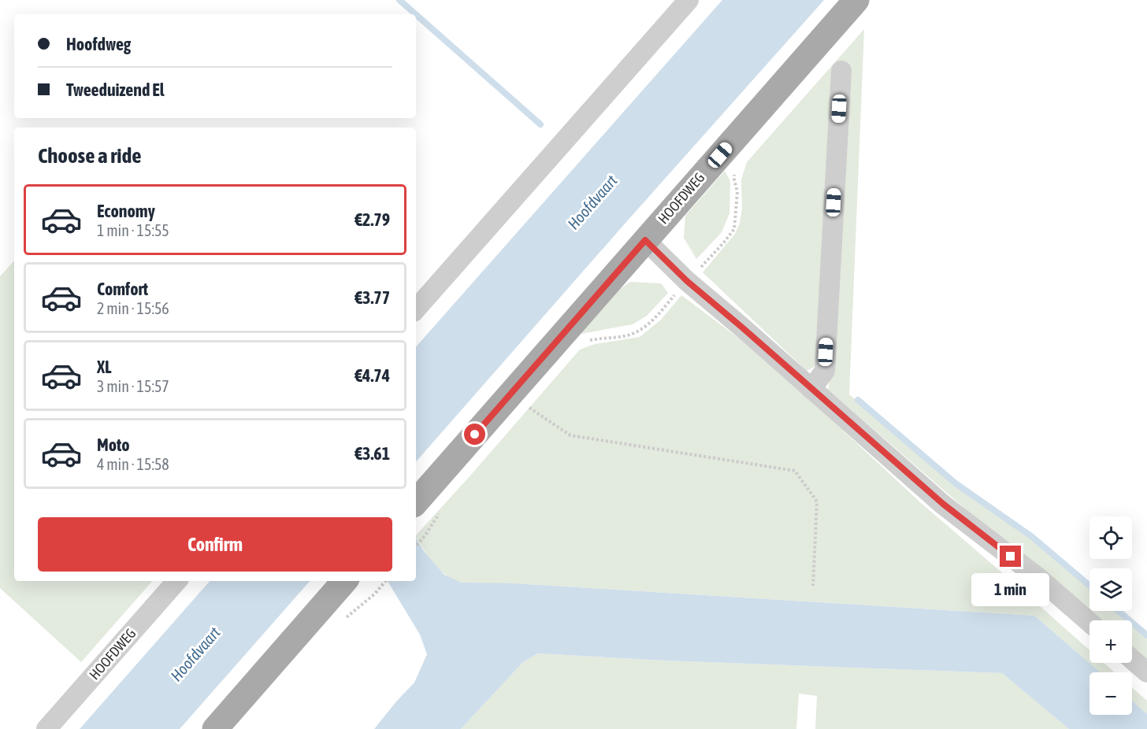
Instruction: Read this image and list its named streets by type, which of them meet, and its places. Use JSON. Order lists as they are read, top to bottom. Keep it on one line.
{"streets":{"main road":["HOOFDWEG"]},"water":["Hoofdvaart"],"page":{"banner":["Hoofdweg","Tweeduizend El"],"heading":"Choose a ride","list":[{"name":"Economy","note":"1 min · 15:55","value":"€2.79"},{"name":"Comfort","note":"2 min · 15:56","value":"€3.77"},{"name":"XL","note":"3 min · 15:57","value":"€4.74"},{"name":"Moto","note":"4 min · 15:58","value":"€3.61"}],"buttons":"Confirm","map_buttons":["+","−"],"bubble":"1 min"}}
